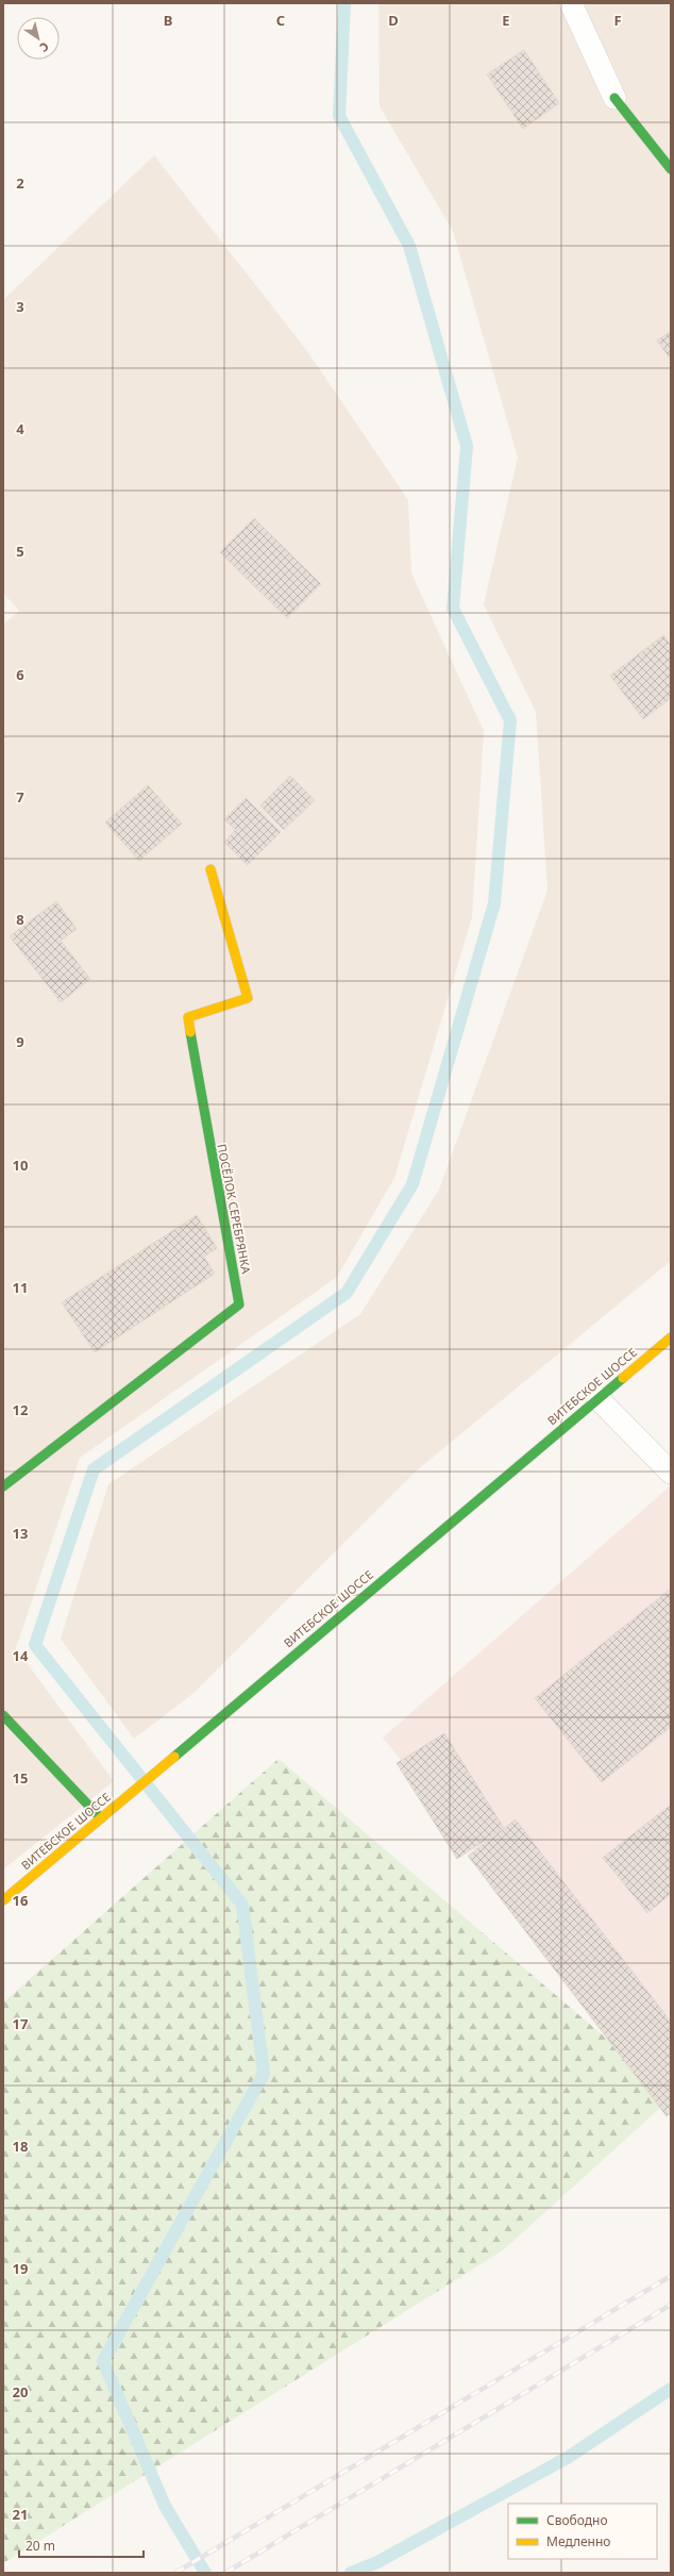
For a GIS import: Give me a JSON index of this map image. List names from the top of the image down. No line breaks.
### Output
{"streets":{"street":["ПОСЁЛОК СЕРЕБРЯНКА","ВИТЕБСКОЕ ШОССЕ"]},"legend":["Свободно","Медленно"],"scale_bar":"20 m","north":"bottom right","grid":{"columns":["B","C","D","E","F"],"rows":["2","3","4","5","6","7","8","9","10","11","12","13","14","15","16","17","18","19","20","21"]}}
